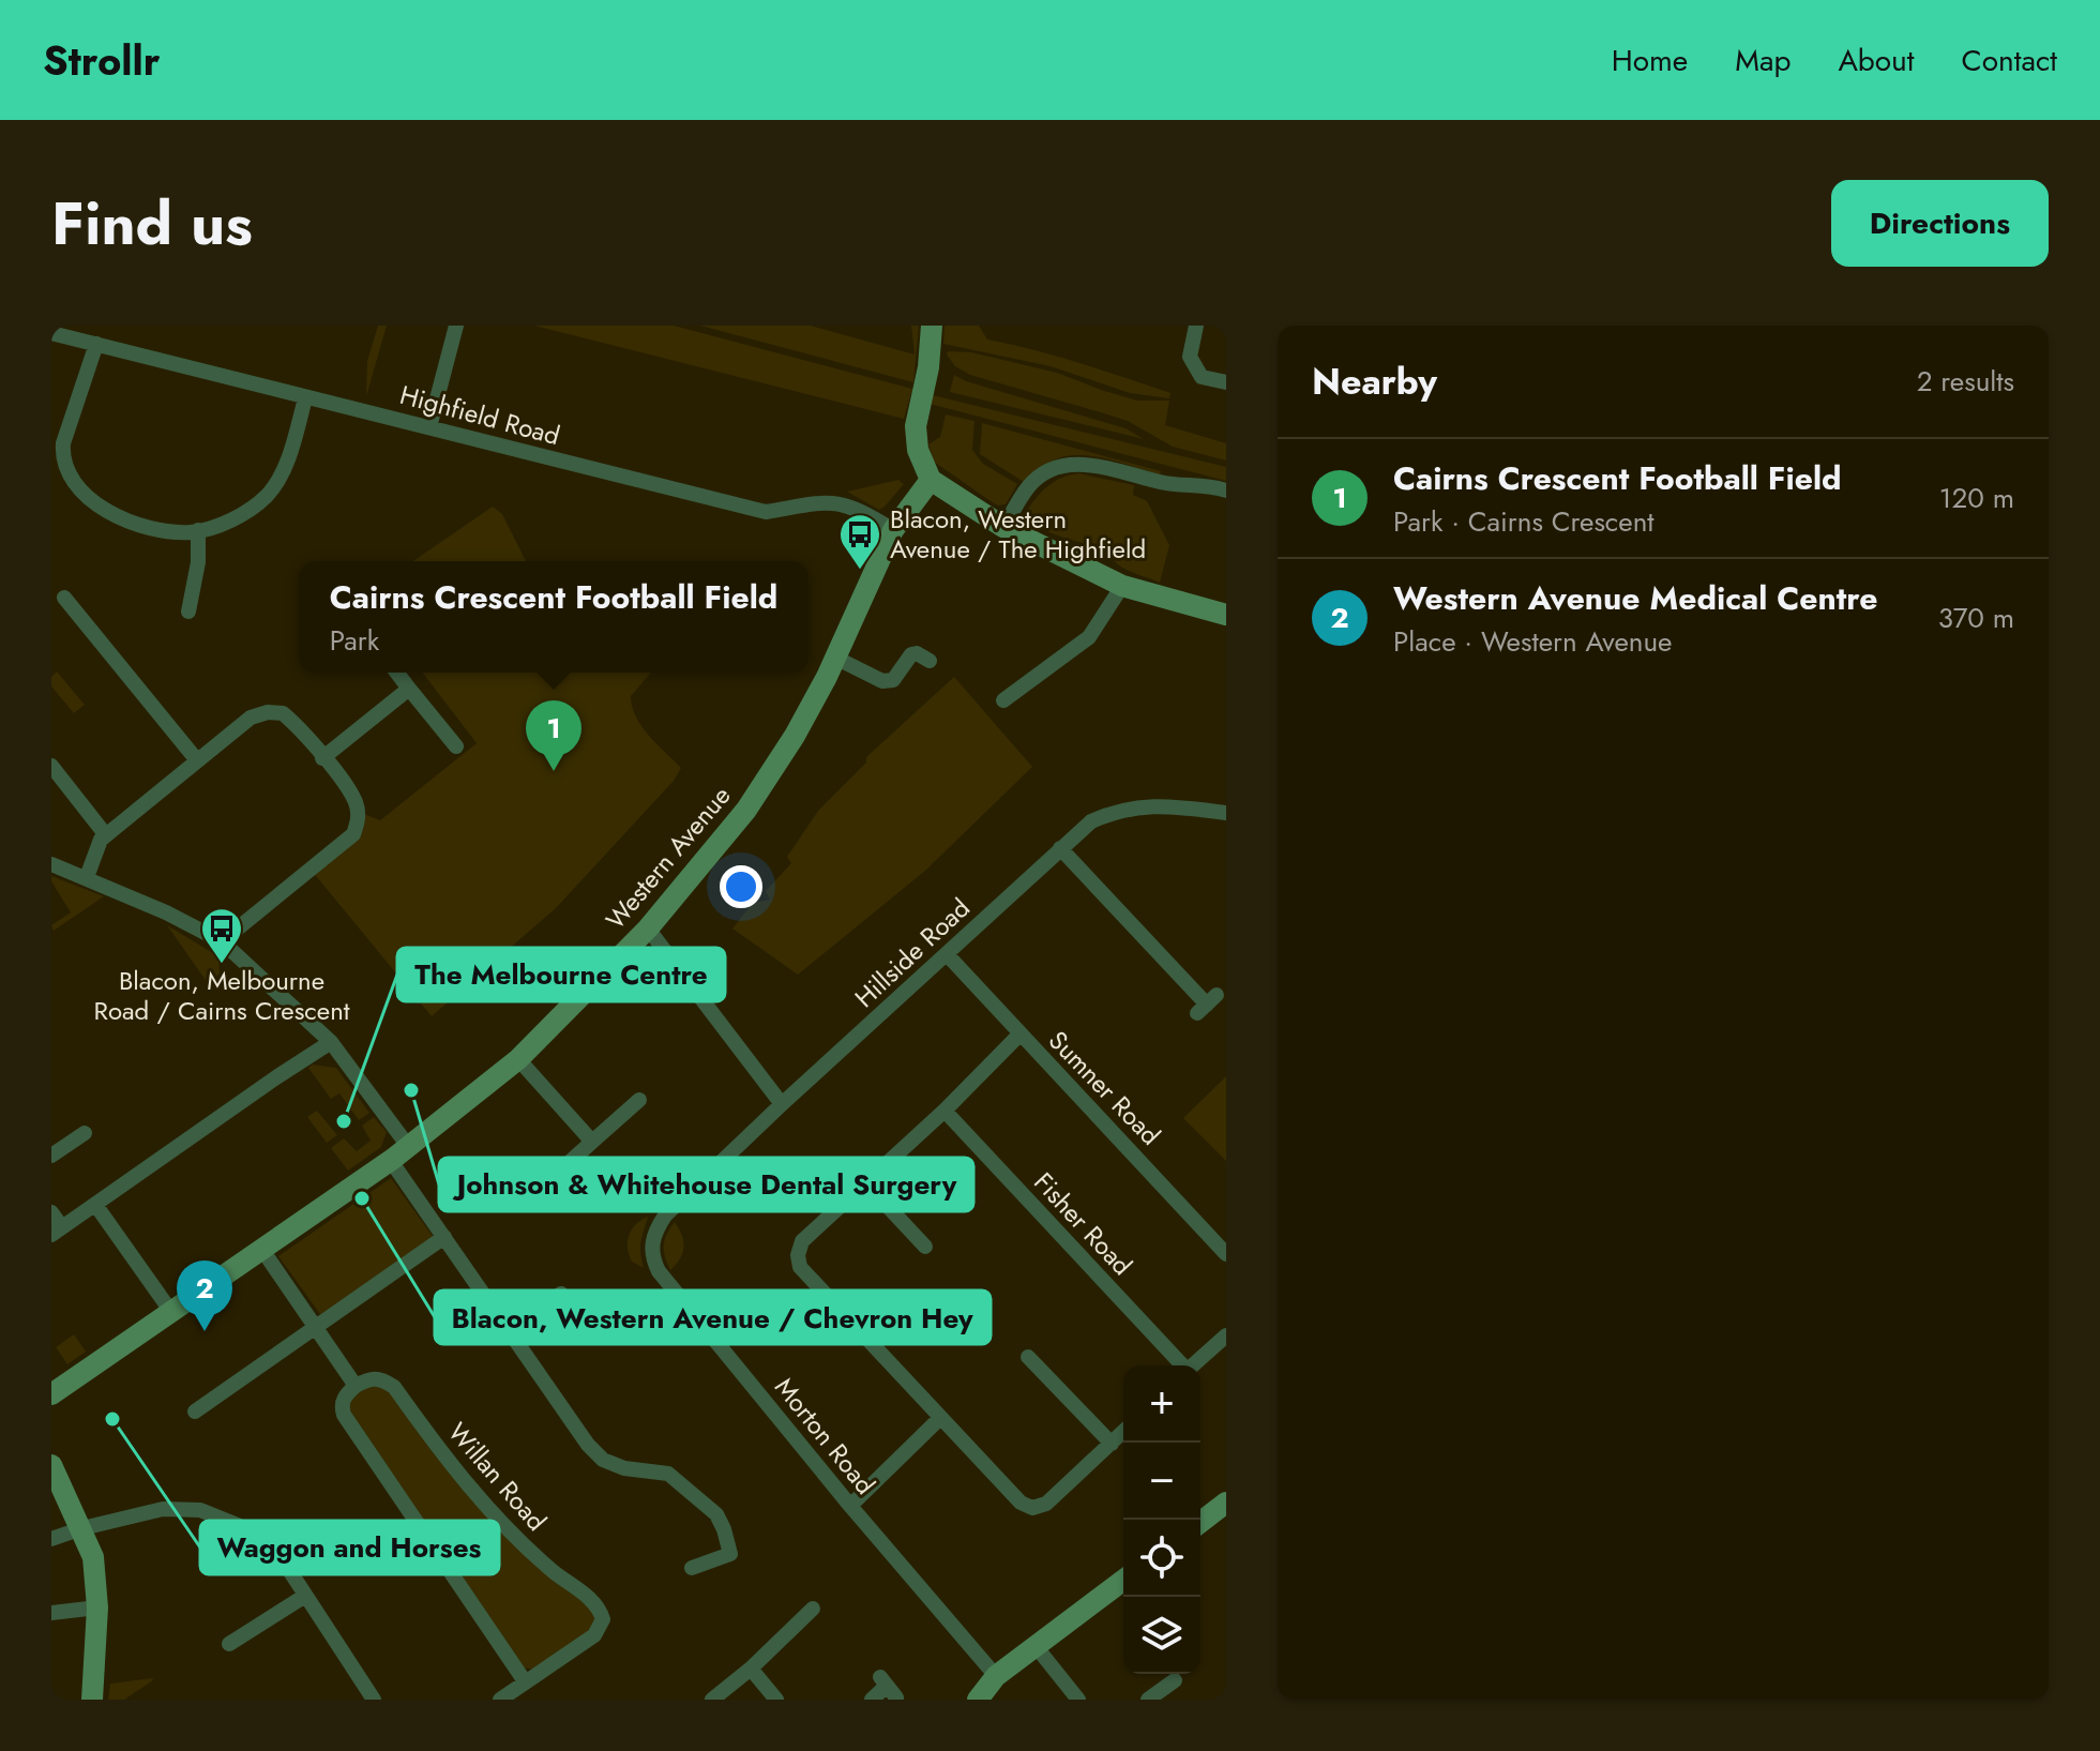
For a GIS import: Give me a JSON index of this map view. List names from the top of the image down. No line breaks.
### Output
{"streets":{"street":["Highfield Road","Western Avenue","Hillside Road","Sumner Road","Fisher Road","Morton Road","Willan Road"]},"crossings":[["Highfield Road","Western Avenue"],["Hillside Road","Sumner Road"],["Hillside Road","Morton Road"]],"places":{"bus stop":["Blacon, Western Avenue / The Highfield","Blacon, Melbourne Road / Cairns Crescent"],"other":["Johnson & Whitehouse Dental Surgery","The Melbourne Centre","Blacon, Western Avenue / Chevron Hey","Waggon and Horses"]},"page":{"header":"Strollr","nav":["Home","Map","About","Contact"],"title":"Find us","buttons":"Directions","heading":["Nearby","2 results"],"list":[{"mark":"1","name":"Cairns Crescent Football Field","note":"Park · Cairns Crescent","value":"120 m"},{"mark":"2","name":"Western Avenue Medical Centre","note":"Place · Western Avenue","value":"370 m"}],"popup":["Cairns Crescent Football Field","Park"],"pins":["1","2"],"map_buttons":["+","−"]}}
